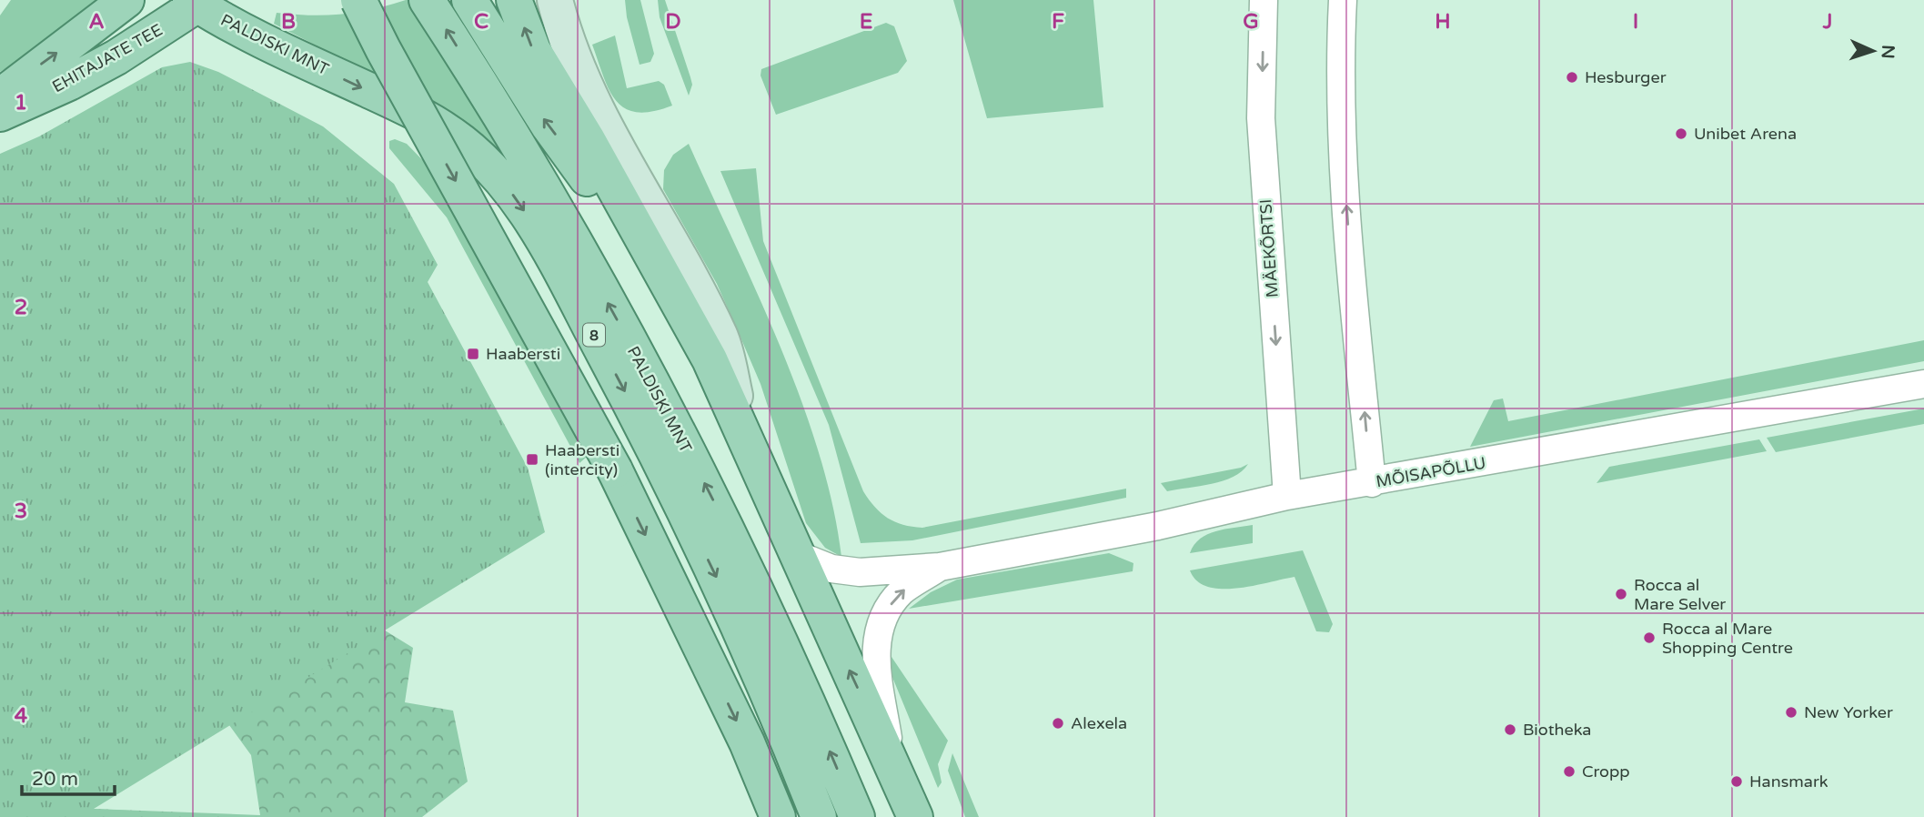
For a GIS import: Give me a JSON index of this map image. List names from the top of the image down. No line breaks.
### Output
{"streets":{"main road":["PALDISKI MNT","EHITAJATE TEE","8"],"street":["MÄEKÕRTSI","MÕISAPÕLLU"]},"crossings":[["PALDISKI MNT","EHITAJATE TEE"],["MÄEKÕRTSI","MÕISAPÕLLU"]],"places":{"other":["Hesburger","Unibet Arena","Rocca al Mare Selver","Rocca al Mare Shopping Centre","New Yorker","Alexela","Biotheka","Cropp","Hansmark"],"transit":["Haabersti","Haabersti (intercity)"]},"scale_bar":"20 m","north":"right","grid":{"columns":["A","B","C","D","E","F","G","H","I","J"],"rows":["1","2","3","4"]}}
